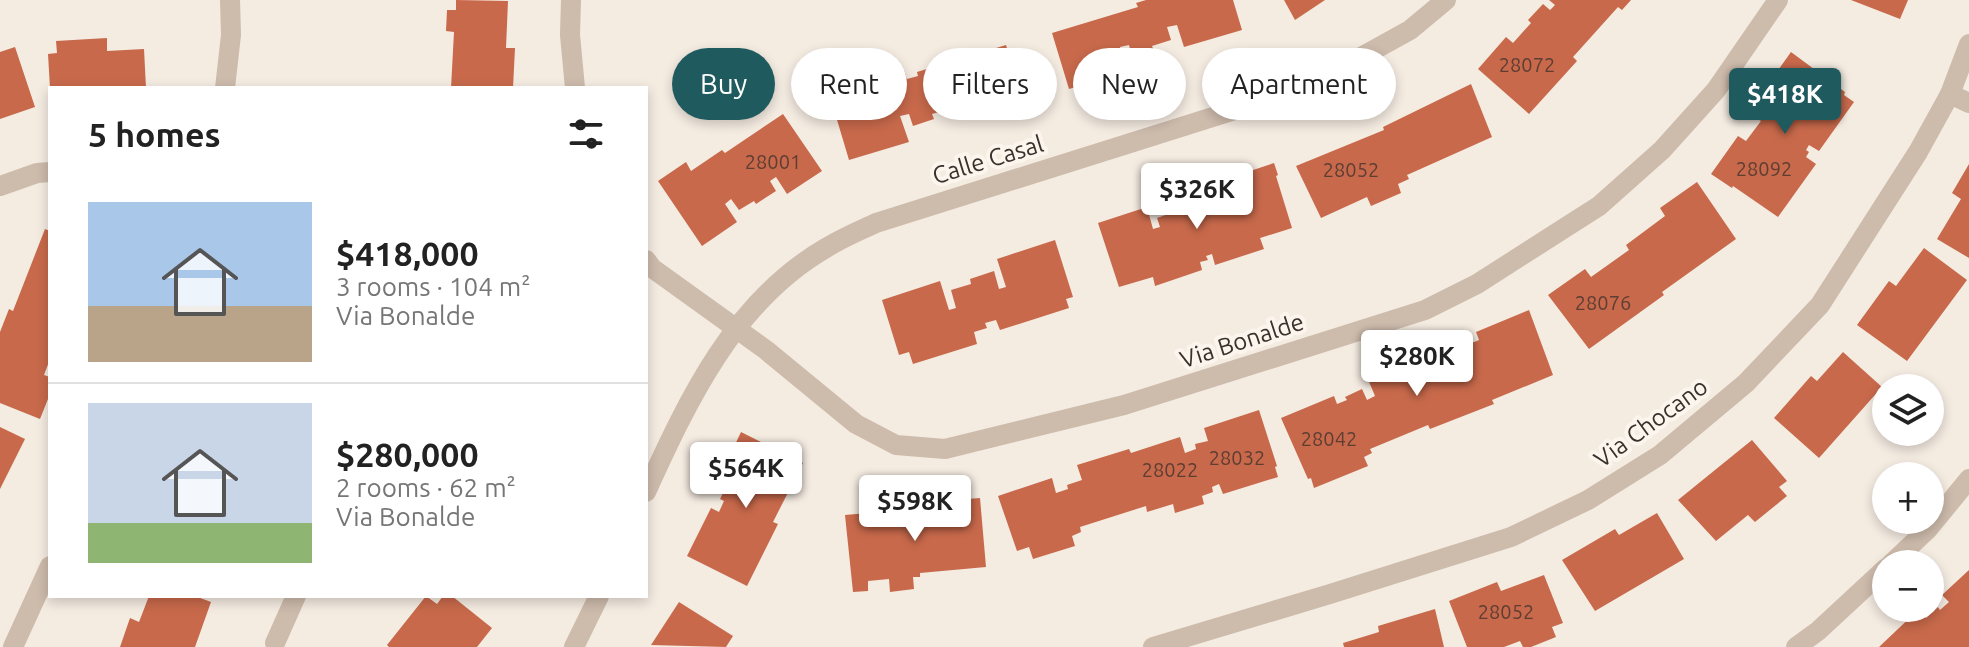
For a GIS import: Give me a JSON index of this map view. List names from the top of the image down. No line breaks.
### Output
{"streets":{"street":["Calle Casal","Via Bonalde","Via Chocano"]},"crossings":[["Calle Casal","Via Bonalde"]],"house_numbers":["28072","28001","28092","28052","28076","28042","28032","28022","28052"],"page":{"chip":["Buy","Rent","Filters","New","Apartment"],"price":["$418K","$326K","$280K","$564K","$598K"],"heading":"5 homes","list":[{"name":"$418,000","note":"3 rooms · 104 m² · Via Bonalde"},{"name":"$280,000","note":"2 rooms · 62 m² · Via Bonalde"}],"map_buttons":["+","−"]}}
